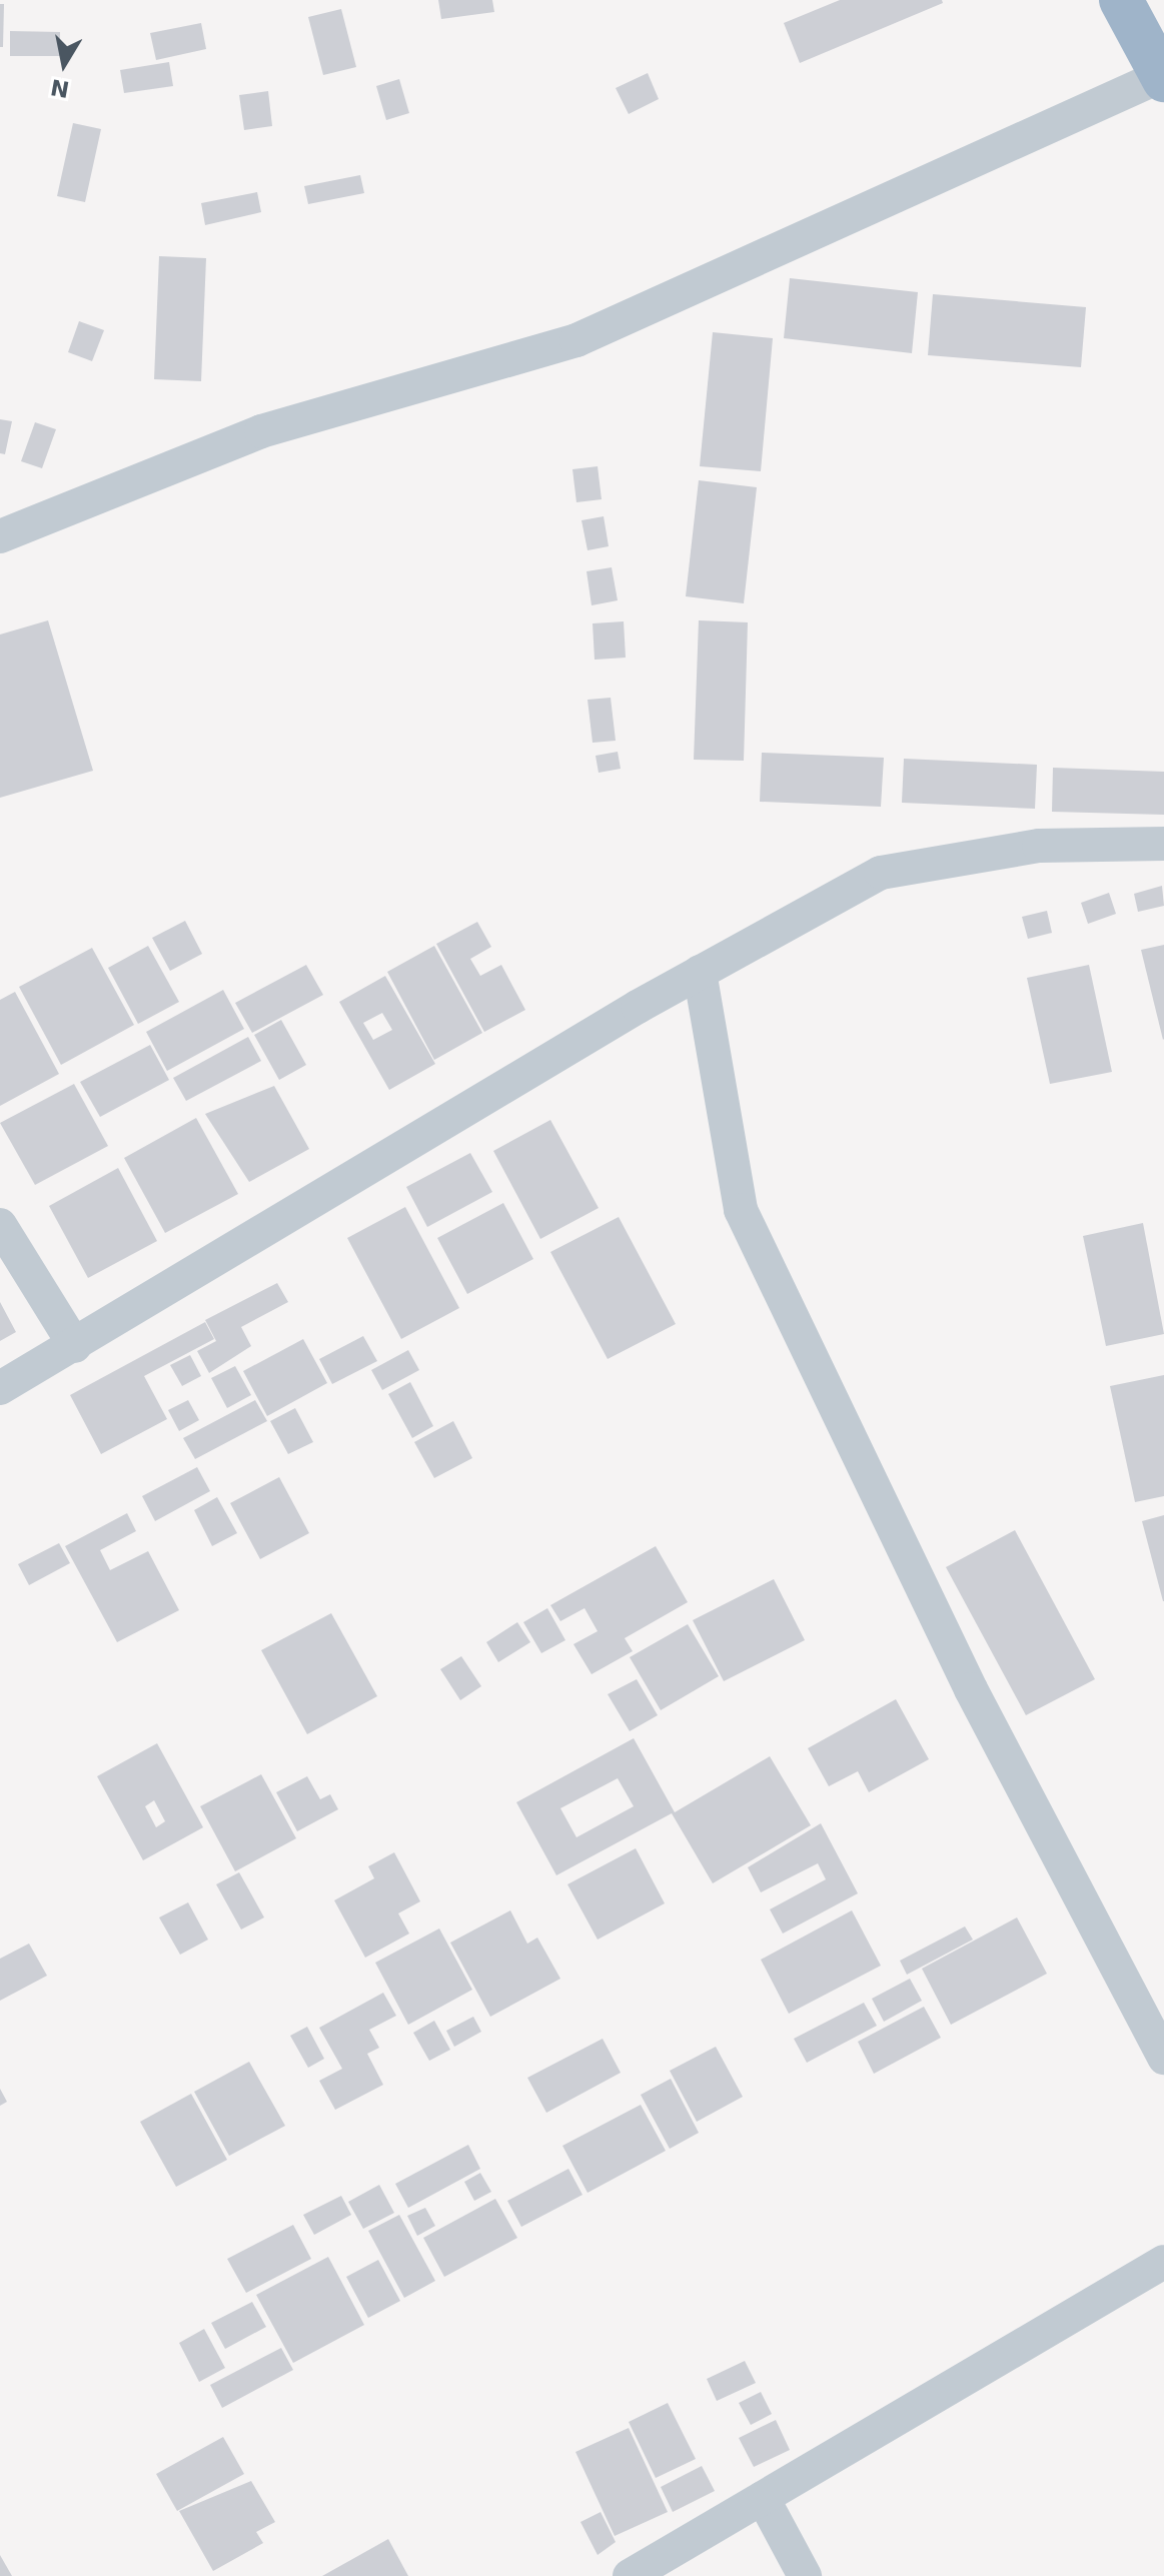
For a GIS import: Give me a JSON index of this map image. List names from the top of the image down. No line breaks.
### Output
{"north":"bottom"}
